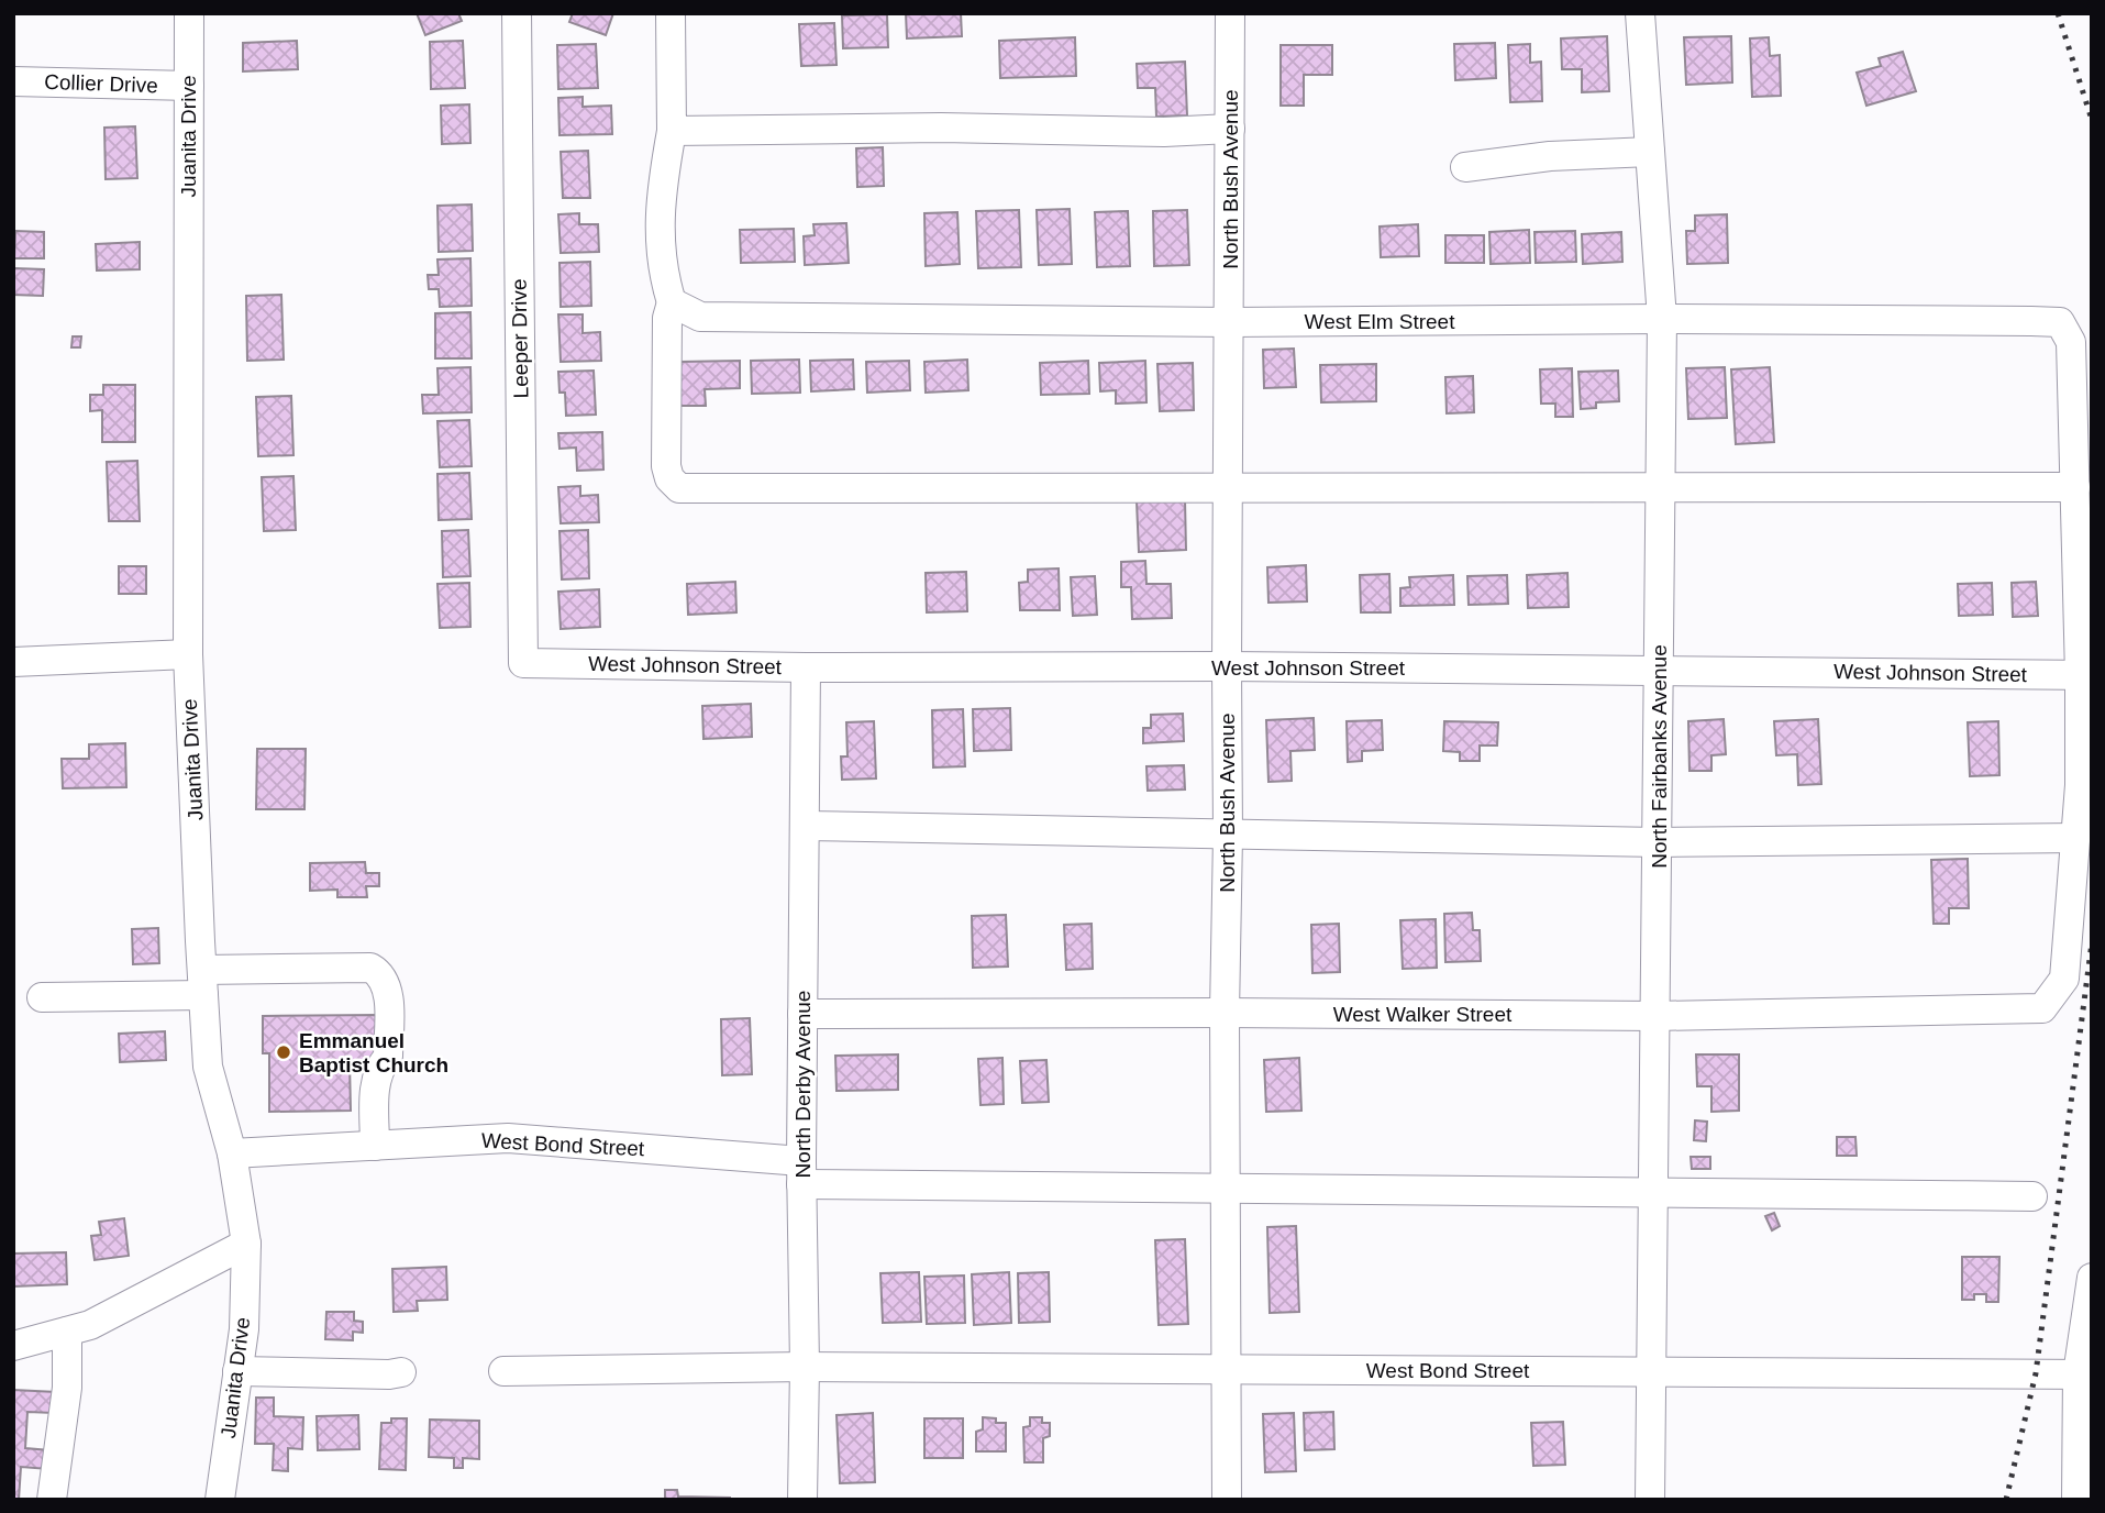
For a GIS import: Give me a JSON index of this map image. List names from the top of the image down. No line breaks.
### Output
{"streets":{"street":["Collier Drive","Juanita Drive","North Bush Avenue","West Elm Street","Leeper Drive","West Johnson Street","North Fairbanks Avenue","West Walker Street","North Derby Avenue","West Bond Street"]},"crossings":[["Collier Drive","Juanita Drive"],["Juanita Drive","West Bond Street"],["North Bush Avenue","West Elm Street"],["North Bush Avenue","West Johnson Street"],["North Bush Avenue","West Walker Street"],["North Bush Avenue","West Bond Street"],["West Elm Street","North Fairbanks Avenue"],["Leeper Drive","West Johnson Street"],["West Johnson Street","North Fairbanks Avenue"],["West Johnson Street","North Derby Avenue"],["North Fairbanks Avenue","West Walker Street"],["North Fairbanks Avenue","West Bond Street"],["West Walker Street","North Derby Avenue"],["North Derby Avenue","West Bond Street"]],"places":["Emmanuel Baptist Church"]}
